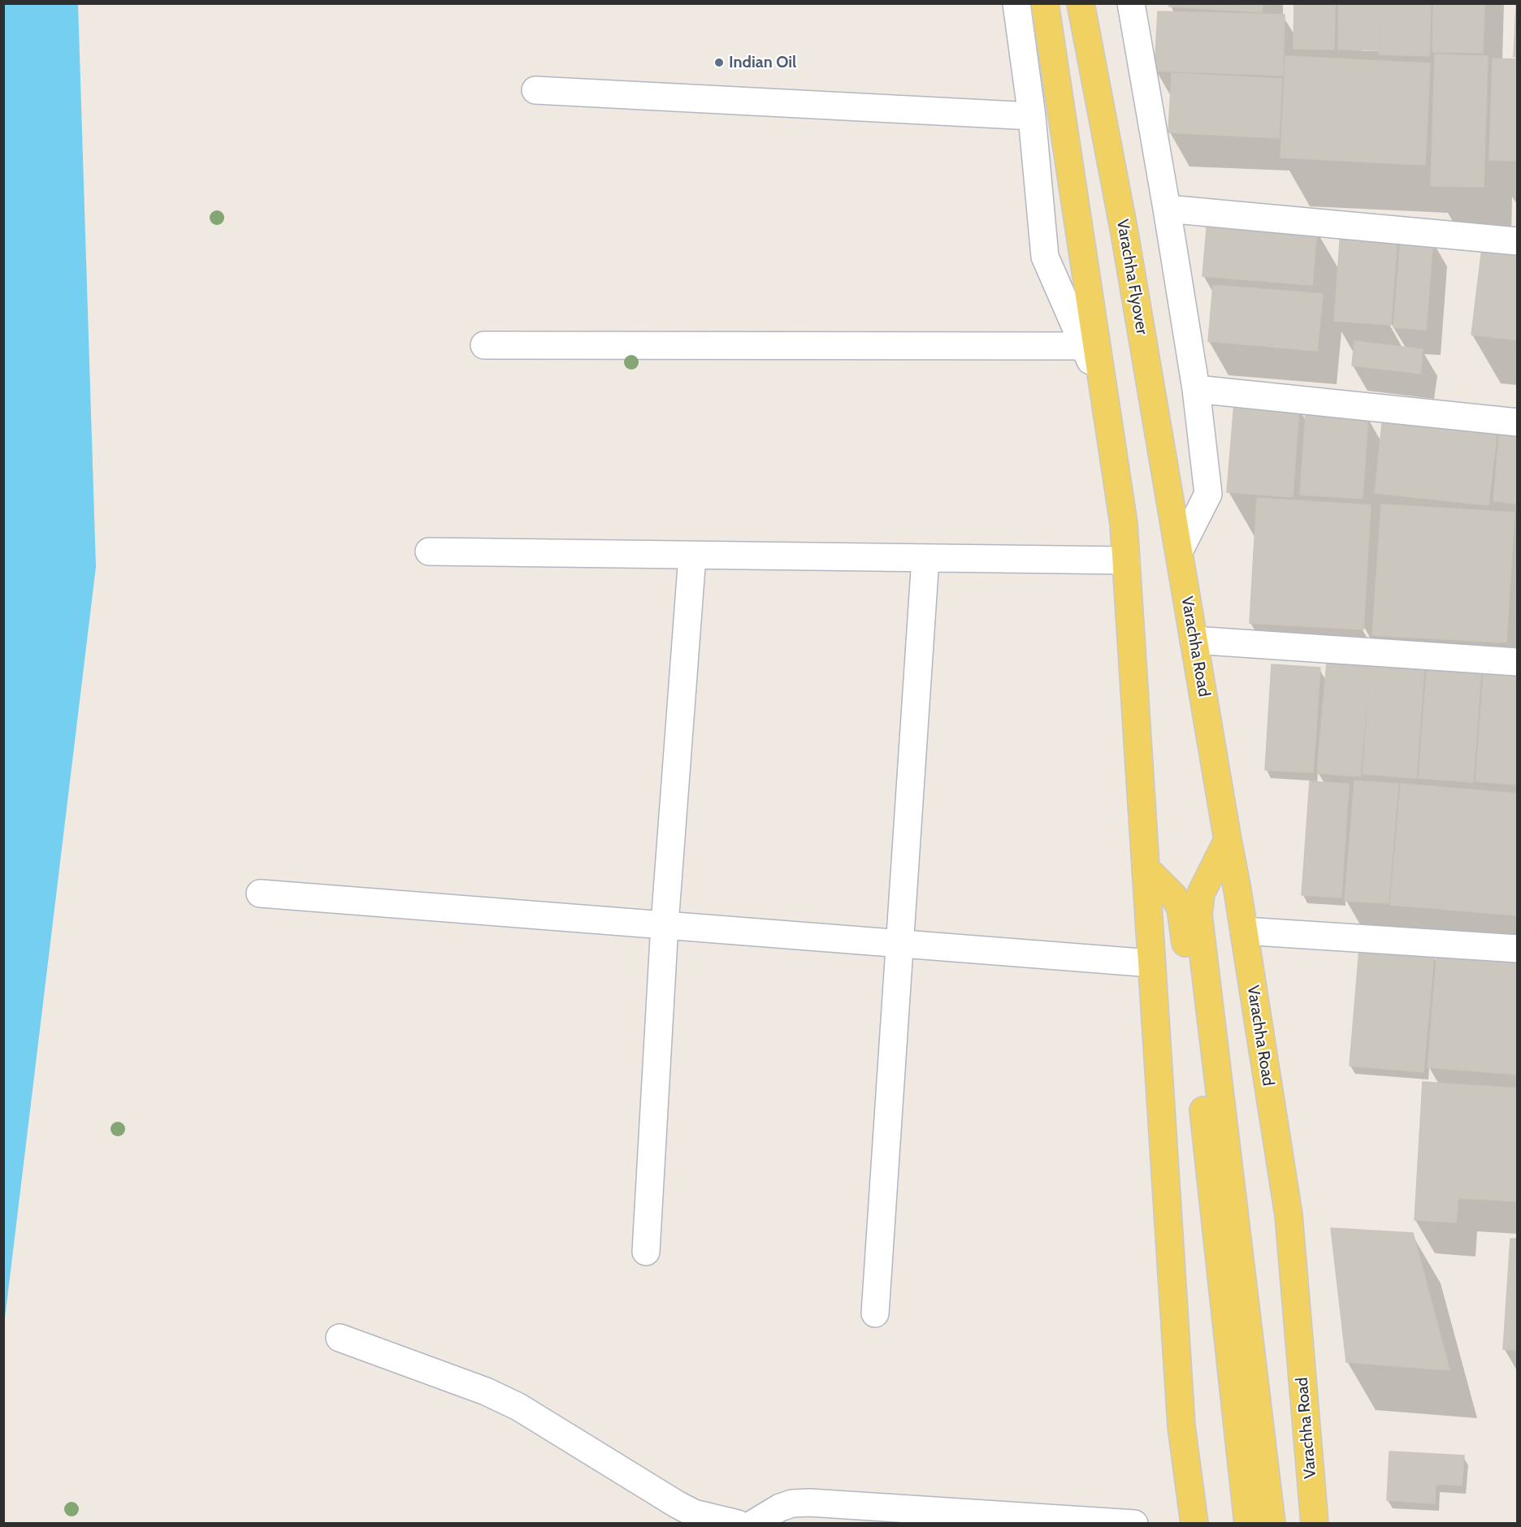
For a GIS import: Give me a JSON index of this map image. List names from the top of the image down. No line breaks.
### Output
{"streets":{"main road":["Varachha Flyover","Varachha Road"]},"crossings":[["Varachha Flyover","Varachha Road"]],"places":["Indian Oil"]}
